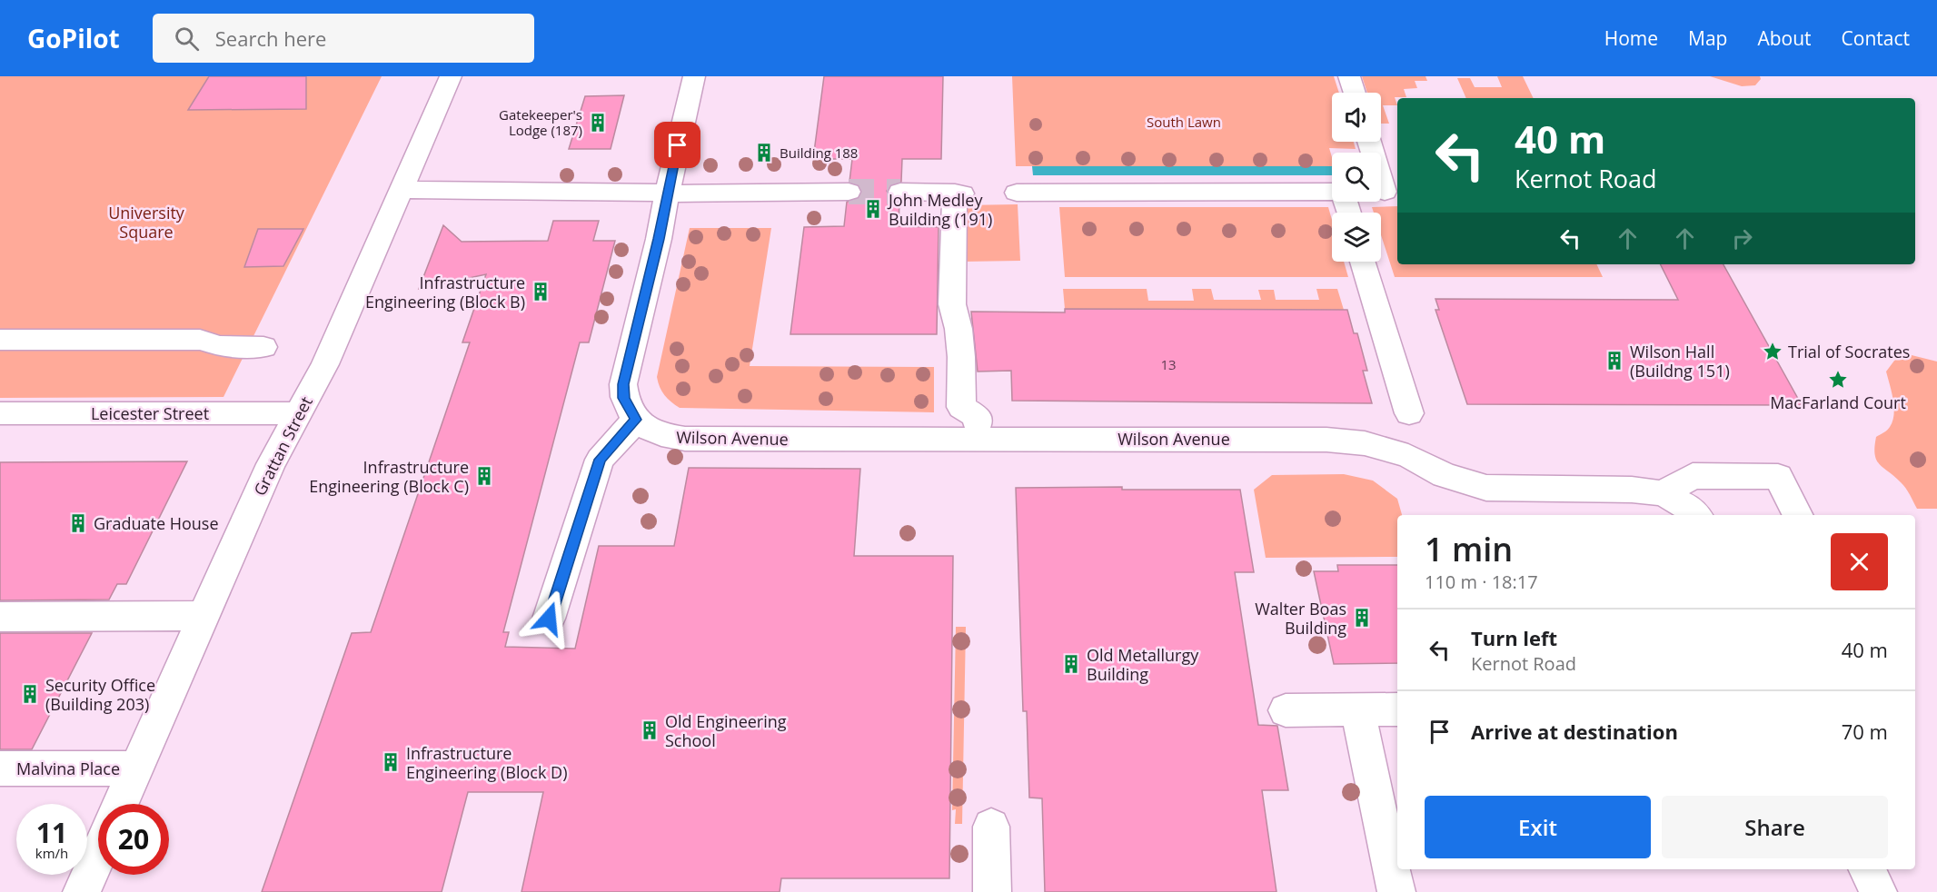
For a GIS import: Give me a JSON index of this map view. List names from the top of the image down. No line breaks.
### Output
{"streets":{"street":["Leicester Street","Wilson Avenue","Grattan Street","Malvina Place"]},"crossings":[["Leicester Street","Grattan Street"],["Grattan Street","Malvina Place"]],"parks":["South Lawn","University Square"],"places":{"building":["Gatekeeper's Lodge (187)","Building 188","John Medley Building (191)","Infrastructure Engineering (Block B)","Wilson Hall (Buildng 151)","Infrastructure Engineering (Block C)","Graduate House","Walter Boas Building","Old Metallurgy Building","Security Office (Building 203)","Old Engineering School","Infrastructure Engineering (Block D)"],"place":["Trial of Socrates","MacFarland Court"]},"house_numbers":["13"],"page":{"header":"GoPilot","search":"Search here","nav":["Home","Map","About","Contact"],"turn":["40 m","Kernot Road"],"heading":["1 min","110 m · 18:17"],"list":[{"name":"Turn left","note":"Kernot Road","value":"40 m"},{"name":"Arrive at destination","value":"70 m"}],"buttons":["Exit","Share"],"speed":"11 km/h","limit":"20"}}
